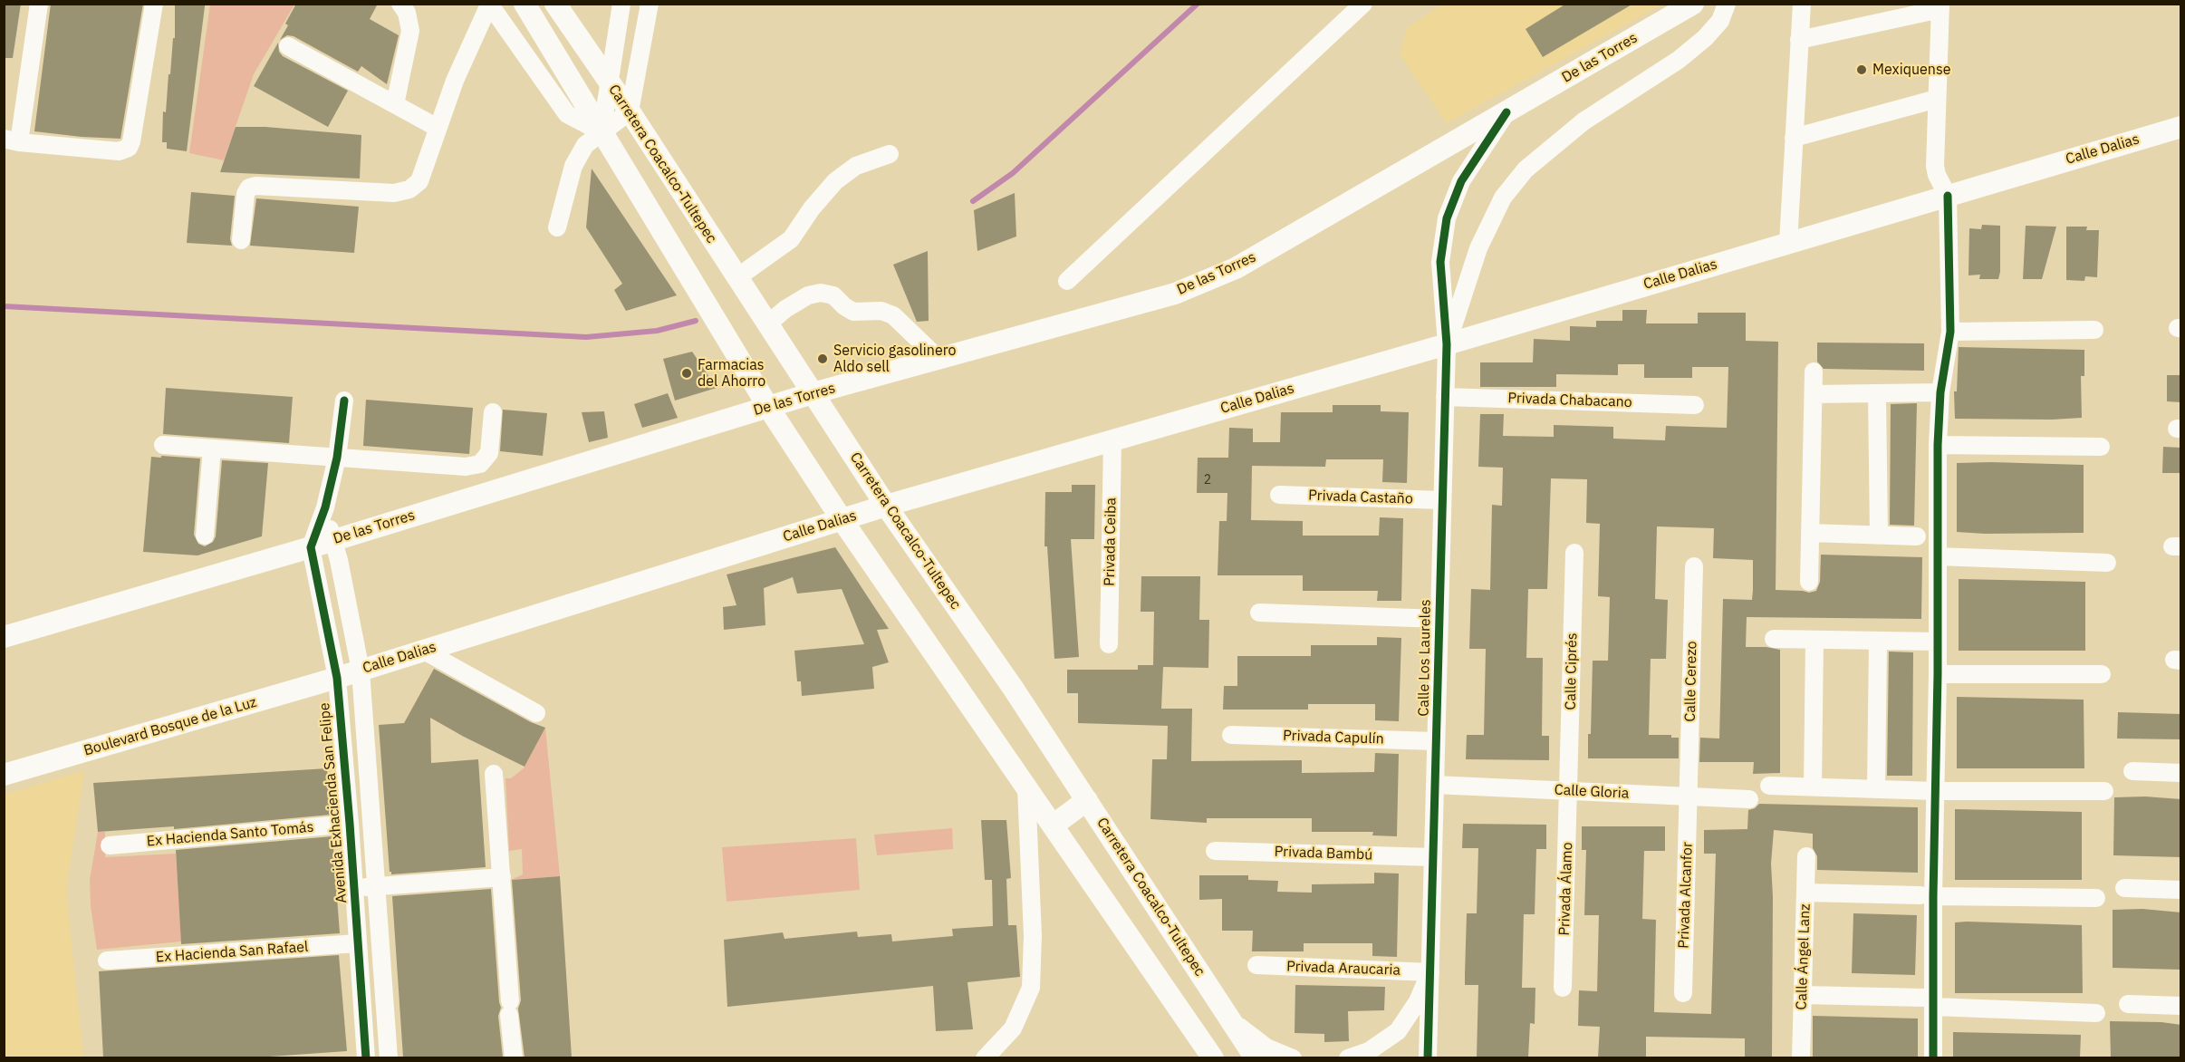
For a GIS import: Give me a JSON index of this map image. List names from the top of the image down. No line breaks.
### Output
{"streets":{"main road":["De las Torres","Calle Dalias","Carretera Coacalco-Tultepec","Boulevard Bosque de la Luz"],"street":["Privada Chabacano","Privada Castaño","Privada Ceiba","Calle Los Laureles","Calle Ciprés","Calle Cerezo","Privada Capulín","Calle Gloria","Avenida Exhacienda San Felipe","Ex Hacienda Santo Tomás","Privada Bambú","Privada Álamo","Privada Alcanfor","Ex Hacienda San Rafael","Calle Ángel Lanz","Privada Araucaria"]},"crossings":[["De las Torres","Carretera Coacalco-Tultepec"],["De las Torres","Avenida Exhacienda San Felipe"],["Calle Dalias","Carretera Coacalco-Tultepec"],["Calle Dalias","Privada Ceiba"],["Calle Dalias","Calle Los Laureles"],["Calle Dalias","Boulevard Bosque de la Luz"],["Calle Dalias","Avenida Exhacienda San Felipe"],["Privada Chabacano","Calle Los Laureles"],["Privada Castaño","Calle Los Laureles"],["Calle Los Laureles","Privada Capulín"],["Calle Los Laureles","Calle Gloria"],["Calle Los Laureles","Privada Bambú"],["Calle Los Laureles","Privada Araucaria"],["Calle Ciprés","Calle Gloria"],["Calle Ciprés","Privada Álamo"],["Calle Cerezo","Calle Gloria"],["Calle Cerezo","Privada Alcanfor"],["Boulevard Bosque de la Luz","Avenida Exhacienda San Felipe"],["Calle Gloria","Privada Álamo"],["Calle Gloria","Privada Alcanfor"],["Avenida Exhacienda San Felipe","Ex Hacienda Santo Tomás"],["Avenida Exhacienda San Felipe","Ex Hacienda San Rafael"]],"places":["Mexiquense","Servicio gasolinero Aldo sell","Farmacias del Ahorro"],"house_numbers":["2"]}
